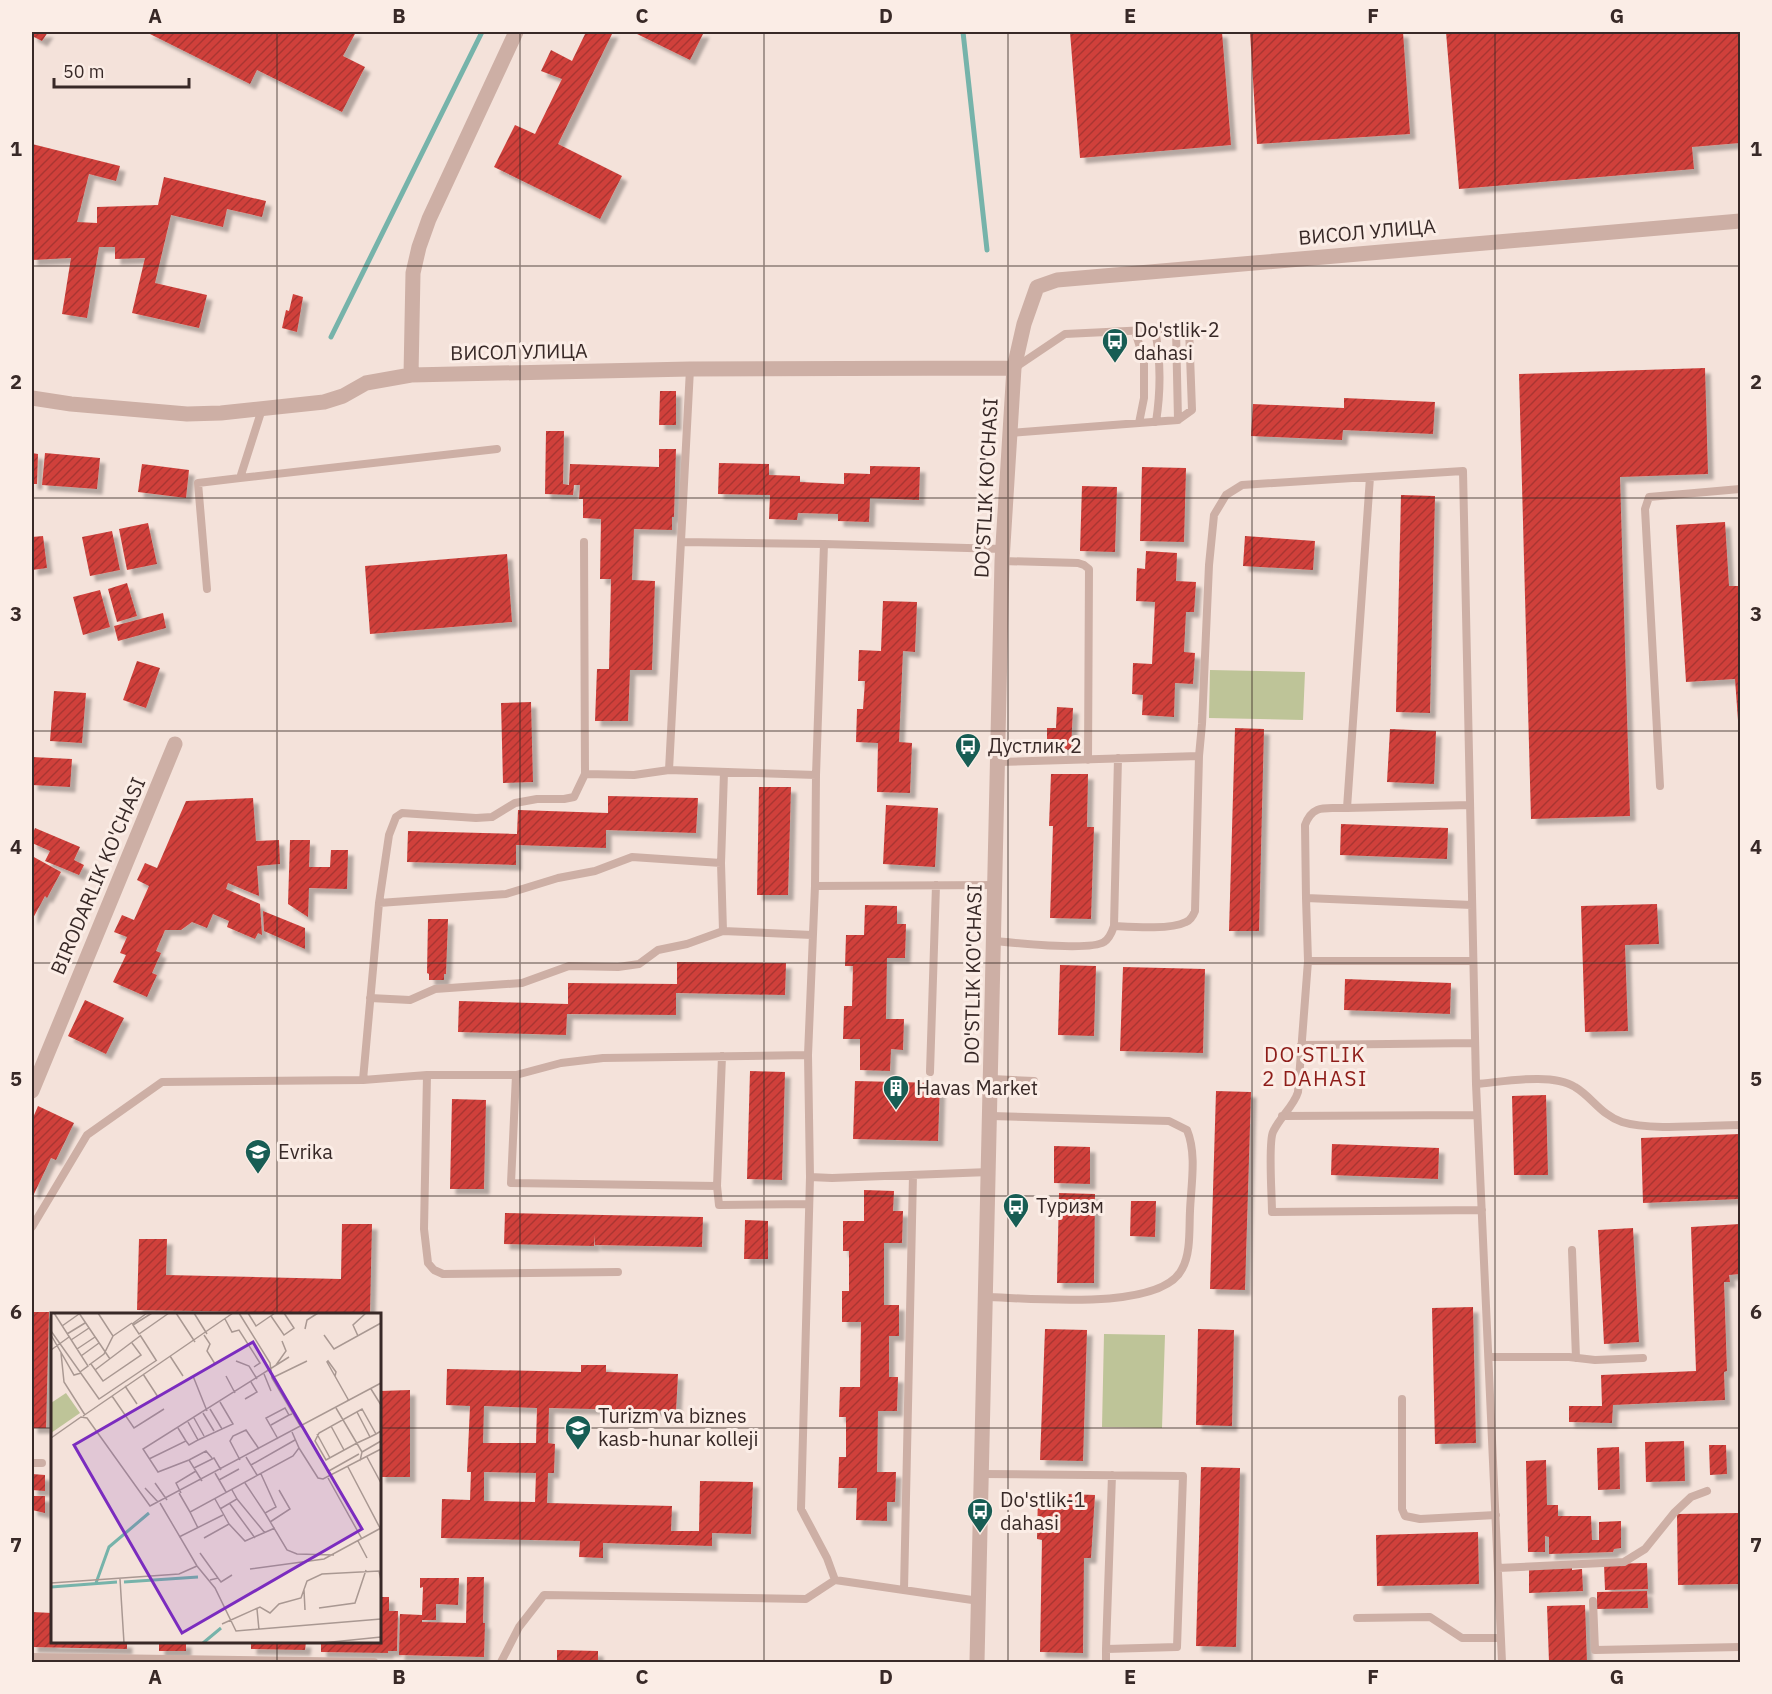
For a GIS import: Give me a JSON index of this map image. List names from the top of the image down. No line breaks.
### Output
{"streets":{"street":["ВИСОЛ УЛИЦА","DO'STLIK KO'CHASI","BIRODARLIK KO'CHASI"]},"crossings":[["ВИСОЛ УЛИЦА","DO'STLIK KO'CHASI"]],"districts":["DO'STLIK 2 DAHASI"],"places":{"bus stop":["Do'stlik-2 dahasi","Дустлик 2","Туризм","Do'stlik-1 dahasi"],"building":["Havas Market"],"school or university":["Evrika","Turizm va biznes kasb-hunar kolleji"]},"scale_bar":"50 m","grid":{"columns":["A","B","C","D","E","F","G"],"rows":["1","2","3","4","5","6","7"]}}
